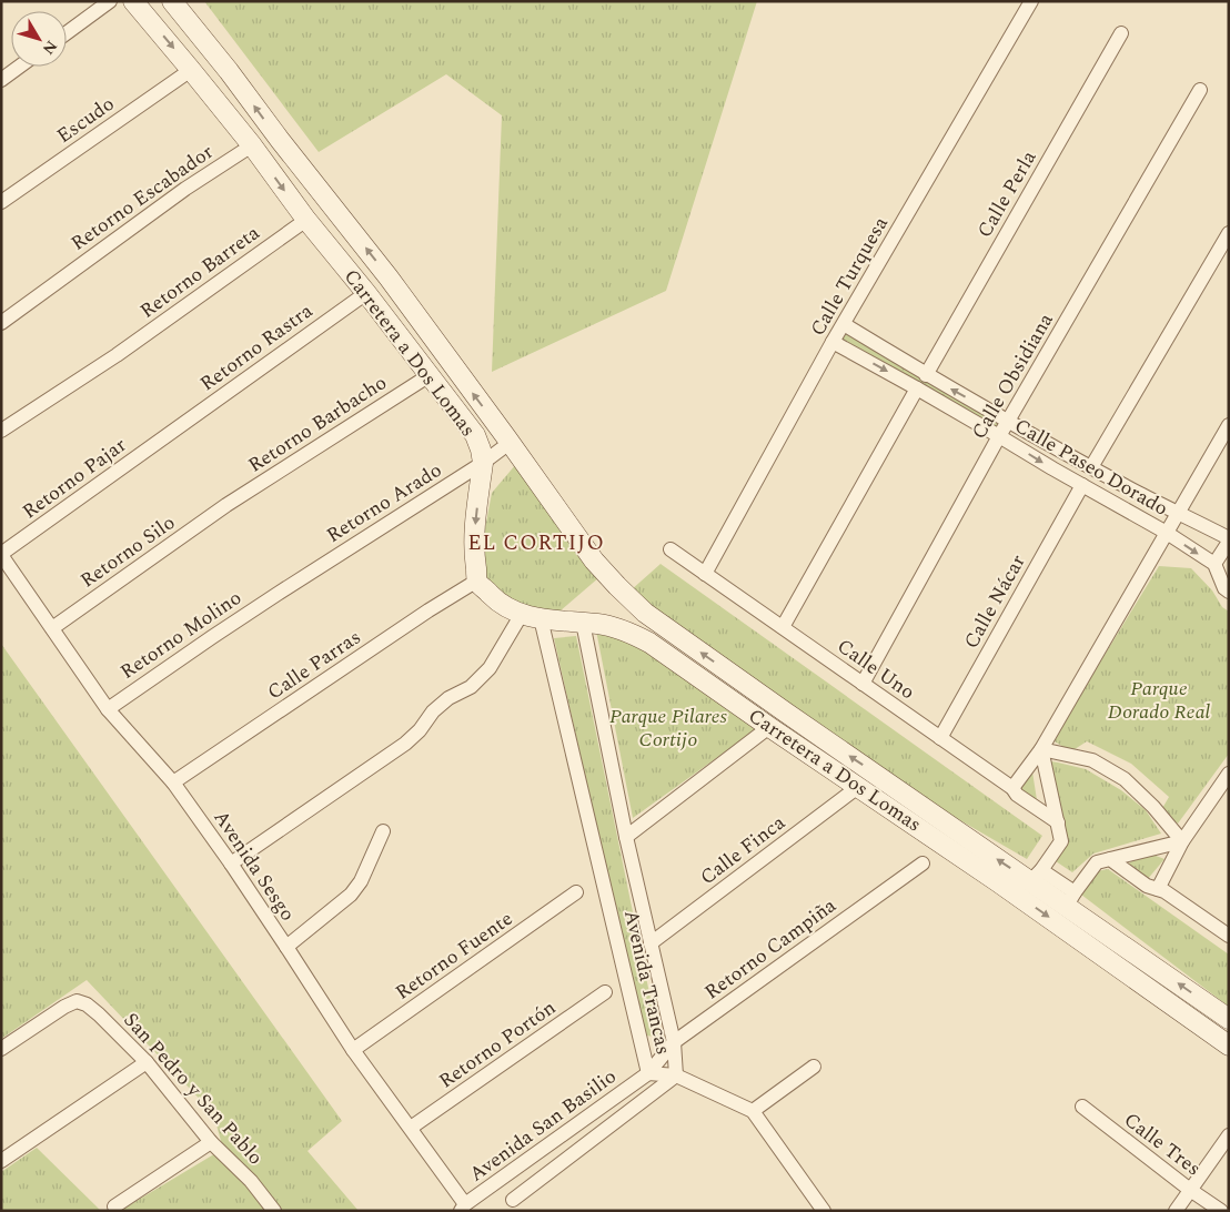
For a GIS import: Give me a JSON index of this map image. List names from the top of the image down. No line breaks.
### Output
{"streets":{"main road":["Carretera a Dos Lomas"],"street":["Escudo","Calle Perla","Retorno Escabador","Retorno Barreta","Calle Turquesa","Retorno Rastra","Calle Obsidiana","Retorno Barbacho","Calle Paseo Dorado","Retorno Pajar","Retorno Arado","Retorno Silo","Calle Nácar","Retorno Molino","Calle Parras","Calle Uno","Calle Finca","Avenida Sesgo","Retorno Campiña","Retorno Fuente","Avenida Trancas","Retorno Portón","San Pedro y San Pablo","Avenida San Basilio","Calle Tres"]},"crossings":[["Escudo","Carretera a Dos Lomas"],["Calle Perla","Calle Paseo Dorado"],["Retorno Escabador","Carretera a Dos Lomas"],["Retorno Barreta","Carretera a Dos Lomas"],["Calle Turquesa","Calle Paseo Dorado"],["Calle Turquesa","Calle Uno"],["Retorno Rastra","Carretera a Dos Lomas"],["Retorno Rastra","Retorno Pajar"],["Carretera a Dos Lomas","Retorno Barbacho"],["Carretera a Dos Lomas","Retorno Arado"],["Carretera a Dos Lomas","Calle Parras"],["Carretera a Dos Lomas","Calle Finca"],["Carretera a Dos Lomas","Avenida Trancas"],["Calle Obsidiana","Calle Paseo Dorado"],["Calle Obsidiana","Calle Uno"],["Retorno Barbacho","Retorno Silo"],["Calle Paseo Dorado","Calle Nácar"],["Retorno Pajar","Avenida Sesgo"],["Retorno Arado","Retorno Molino"],["Retorno Silo","Avenida Sesgo"],["Calle Nácar","Calle Uno"],["Retorno Molino","Avenida Sesgo"],["Calle Parras","Avenida Sesgo"],["Calle Finca","Avenida Trancas"],["Avenida Sesgo","Retorno Fuente"],["Avenida Sesgo","Retorno Portón"],["Avenida Sesgo","Avenida San Basilio"],["Retorno Campiña","Avenida Trancas"],["Retorno Campiña","Avenida San Basilio"],["Avenida Trancas","Avenida San Basilio"]],"districts":["EL CORTIJO"],"parks":["Parque Dorado Real","Parque Pilares Cortijo"],"north":"bottom right"}
